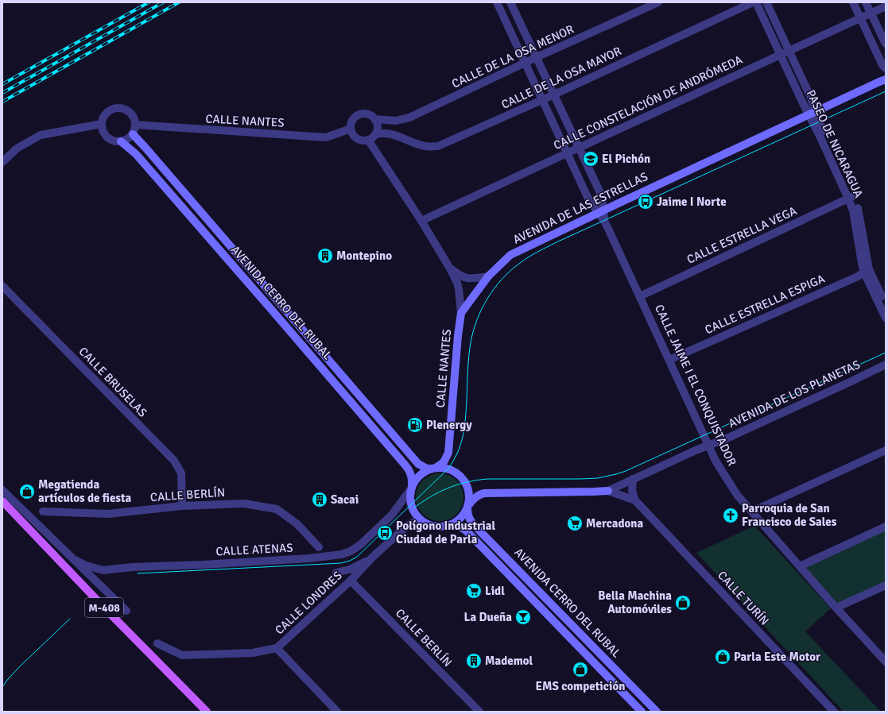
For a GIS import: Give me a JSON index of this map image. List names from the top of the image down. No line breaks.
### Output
{"streets":{"main road":["M-408"],"street":["CALLE DE LA OSA MENOR","CALLE DE LA OSA MAYOR","CALLE CONSTELACIÓN DE ANDRÓMEDA","CALLE NANTES","PASEO DE NICARAGUA","AVENIDA DE LAS ESTRELLAS","CALLE ESTRELLA VEGA","AVENIDA CERRO DEL RUBAL","CALLE ESTRELLA ESPIGA","CALLE BRUSELAS","CALLE JAIME I EL CONQUISTADOR","AVENIDA DE LOS PLANETAS","CALLE BERLÍN","CALLE ATENAS","CALLE TURÍN","CALLE LONDRES"]},"crossings":[["CALLE DE LA OSA MENOR","CALLE DE LA OSA MAYOR"],["CALLE DE LA OSA MENOR","CALLE NANTES"],["CALLE DE LA OSA MENOR","CALLE JAIME I EL CONQUISTADOR"],["CALLE DE LA OSA MAYOR","CALLE NANTES"],["CALLE DE LA OSA MAYOR","CALLE JAIME I EL CONQUISTADOR"],["CALLE CONSTELACIÓN DE ANDRÓMEDA","CALLE NANTES"],["CALLE CONSTELACIÓN DE ANDRÓMEDA","PASEO DE NICARAGUA"],["CALLE CONSTELACIÓN DE ANDRÓMEDA","CALLE JAIME I EL CONQUISTADOR"],["CALLE NANTES","AVENIDA DE LAS ESTRELLAS"],["CALLE NANTES","AVENIDA CERRO DEL RUBAL"],["CALLE NANTES","CALLE ATENAS"],["CALLE NANTES","CALLE TURÍN"],["CALLE NANTES","CALLE LONDRES"],["PASEO DE NICARAGUA","AVENIDA DE LAS ESTRELLAS"],["PASEO DE NICARAGUA","CALLE ESTRELLA VEGA"],["PASEO DE NICARAGUA","CALLE ESTRELLA ESPIGA"],["AVENIDA DE LAS ESTRELLAS","CALLE JAIME I EL CONQUISTADOR"],["CALLE ESTRELLA VEGA","CALLE JAIME I EL CONQUISTADOR"],["AVENIDA CERRO DEL RUBAL","CALLE ATENAS"],["AVENIDA CERRO DEL RUBAL","CALLE TURÍN"],["AVENIDA CERRO DEL RUBAL","CALLE LONDRES"],["CALLE ESTRELLA ESPIGA","CALLE JAIME I EL CONQUISTADOR"],["CALLE BRUSELAS","CALLE BERLÍN"],["CALLE JAIME I EL CONQUISTADOR","AVENIDA DE LOS PLANETAS"],["AVENIDA DE LOS PLANETAS","CALLE TURÍN"],["CALLE BERLÍN","CALLE ATENAS"],["CALLE BERLÍN","CALLE LONDRES"],["CALLE ATENAS","CALLE TURÍN"],["CALLE ATENAS","CALLE LONDRES"],["CALLE TURÍN","CALLE LONDRES"]],"places":{"school or university":["El Pichón"],"bus stop":["Jaime I Norte","Polígono Industrial Ciudad de Parla"],"building":["Montepino","Sacai","Mademol"],"fuel station":["Plenergy"],"shop":["Megatienda artículos de fiesta","Bella Machina Automóviles","Parla Este Motor","EMS competición"],"church":["Parroquia de San Francisco de Sales"],"supermarket":["Mercadona","Lidl"],"bar":["La Dueña"]}}
